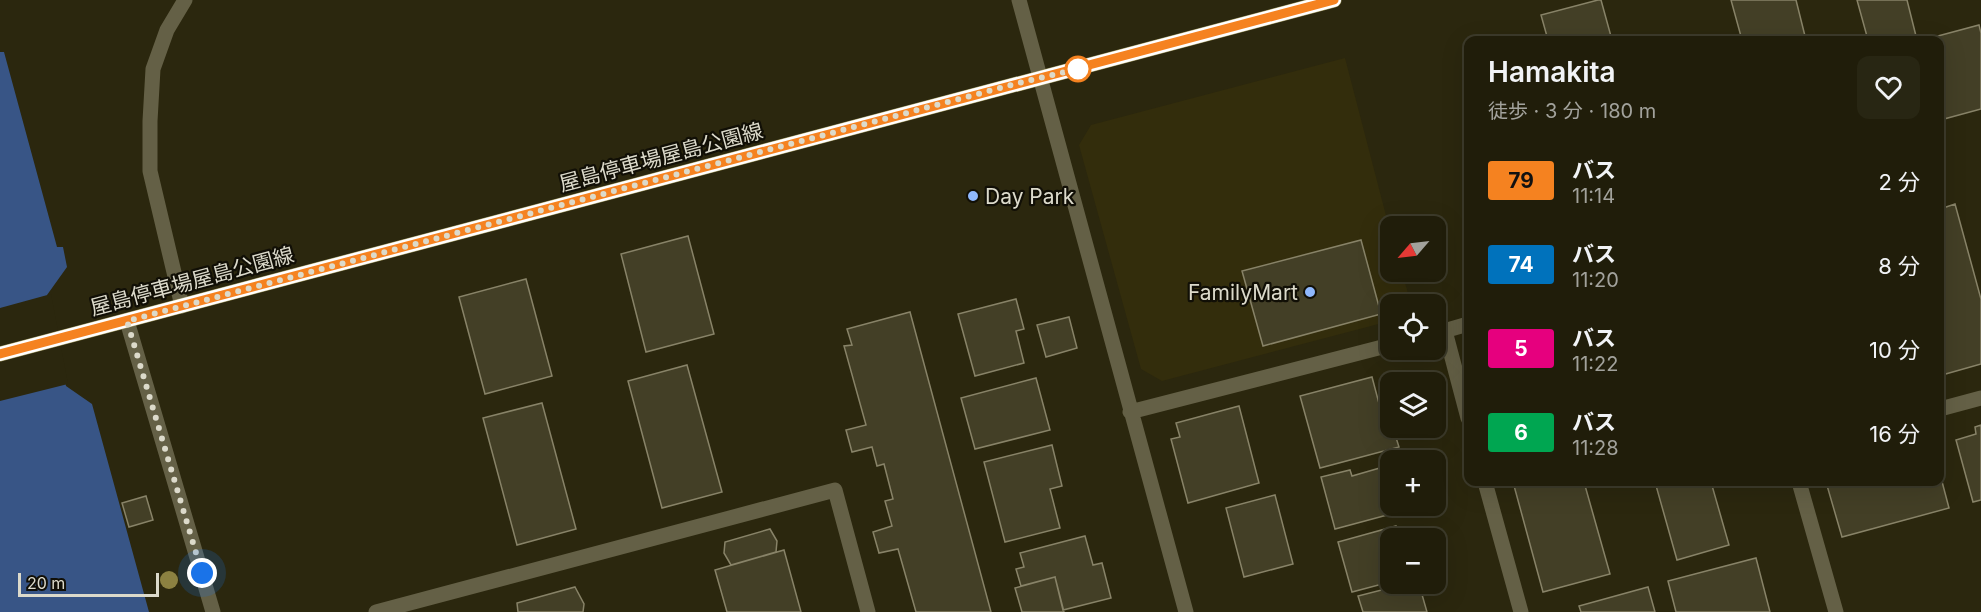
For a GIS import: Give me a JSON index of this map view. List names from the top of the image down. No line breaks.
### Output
{"streets":{"main road":["屋島停車場屋島公園線"]},"places":["Day Park","FamilyMart"],"lines":["bus line 79"],"scale_bar":"20 m","north":"bottom left","page":{"heading":["Hamakita","徒歩 · 3 分 · 180 m"],"list":[{"mark":"79","name":"バス","note":"11:14","value":"2 分"},{"mark":"74","name":"バス","note":"11:20","value":"8 分"},{"mark":"5","name":"バス","note":"11:22","value":"10 分"},{"mark":"6","name":"バス","note":"11:28","value":"16 分"}],"map_buttons":["+","−"],"scale":"20 m"}}
